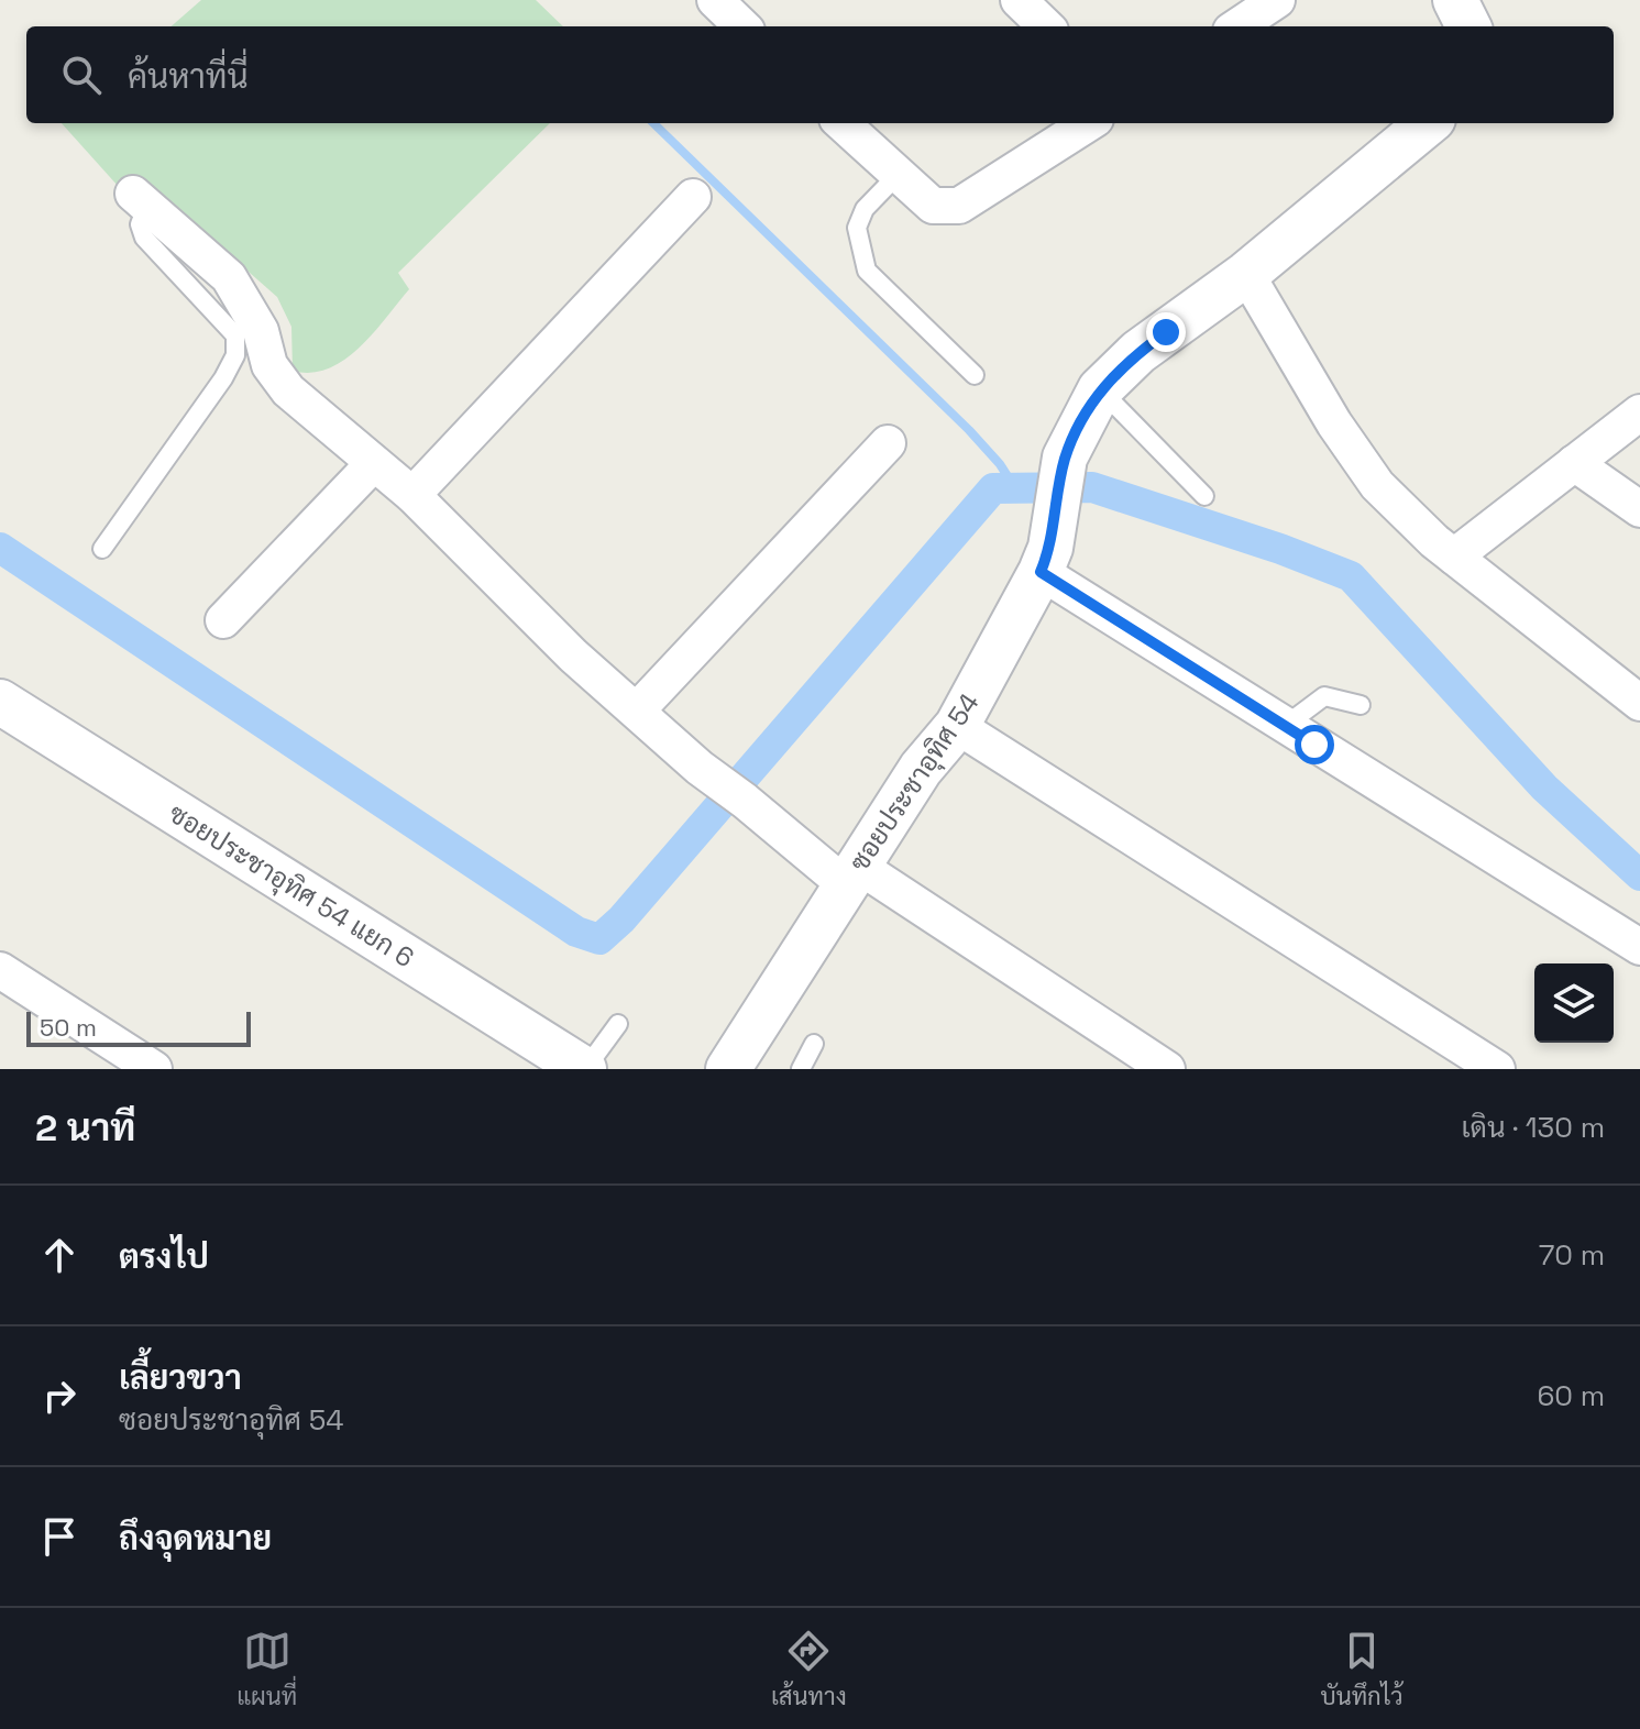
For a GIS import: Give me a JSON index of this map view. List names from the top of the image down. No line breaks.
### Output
{"streets":{"street":["ซอยประชาอุทิศ 54","ซอยประชาอุทิศ 54 แยก 6"]},"scale_bar":"50 m","page":{"search":"ค้นหาที่นี่","scale":"50 m","heading":["2 นาที","เดิน · 130 m"],"list":[["ตรงไป","70 m"],["เลี้ยวขวา","ซอยประชาอุทิศ 54","60 m"],"ถึงจุดหมาย"],"nav":["แผนที่","เส้นทาง","บันทึกไว้"]}}
